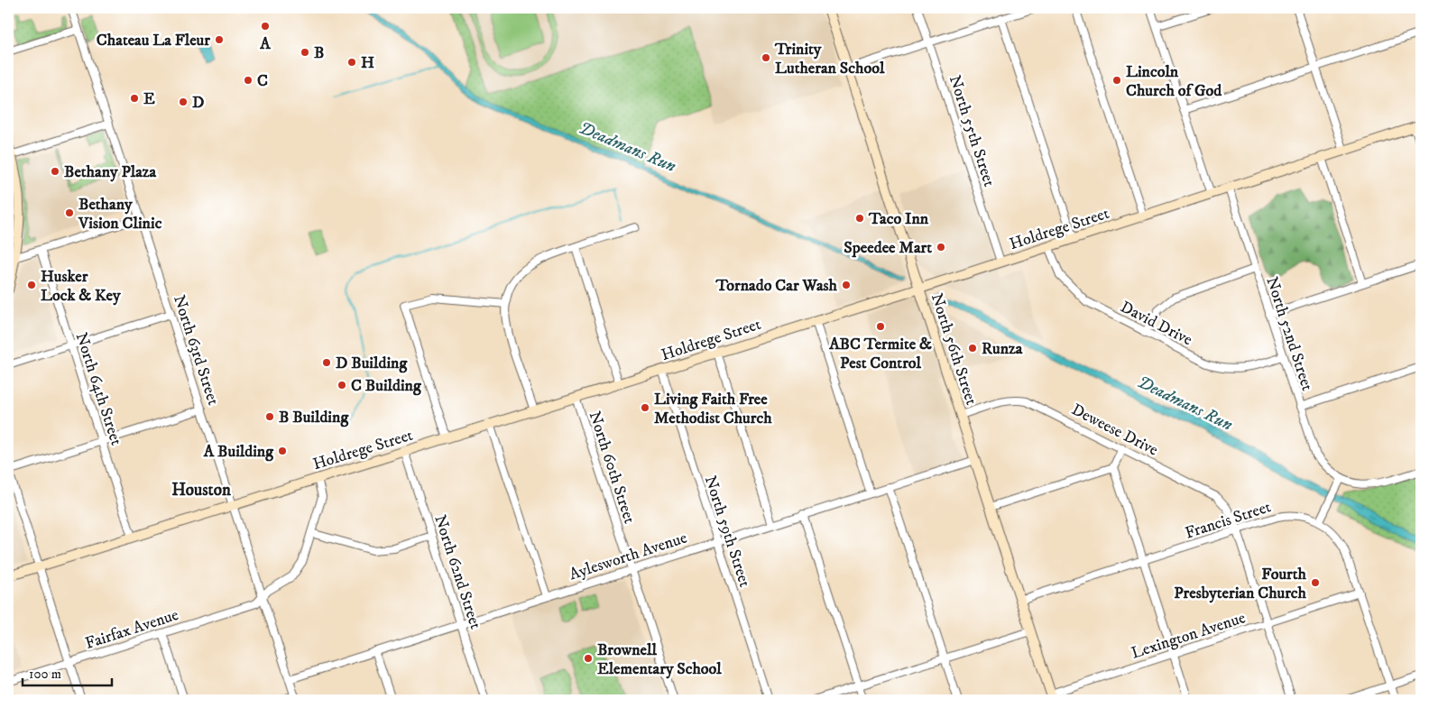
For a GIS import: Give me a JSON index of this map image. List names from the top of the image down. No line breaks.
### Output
{"streets":{"main road":["Holdrege Street","North 56th Street"],"street":["North 55th Street","David Drive","North 52nd Street","North 63rd Street","North 64th Street","Deweese Drive","North 60th Street","Francis Street","North 59th Street","Aylesworth Avenue","North 62nd Street","Fairfax Avenue","Lexington Avenue"]},"crossings":[["North 55th Street","Holdrege Street"],["Holdrege Street","David Drive"],["Holdrege Street","North 52nd Street"],["Holdrege Street","North 56th Street"],["Holdrege Street","North 63rd Street"],["Holdrege Street","North 64th Street"],["Holdrege Street","North 60th Street"],["Holdrege Street","North 59th Street"],["Holdrege Street","North 62nd Street"],["Holdrege Street","Fairfax Avenue"],["David Drive","North 52nd Street"],["North 56th Street","Deweese Drive"],["North 56th Street","Francis Street"],["North 56th Street","Aylesworth Avenue"],["North 56th Street","Lexington Avenue"],["North 63rd Street","Aylesworth Avenue"],["North 63rd Street","Fairfax Avenue"],["Deweese Drive","Francis Street"],["Deweese Drive","Lexington Avenue"],["North 60th Street","Aylesworth Avenue"],["North 59th Street","Aylesworth Avenue"],["Aylesworth Avenue","North 62nd Street"]],"districts":["Houston"],"water":["Deadmans Run"],"places":["A","Chateau La Fleur","B","Trinity Lutheran School","H","C","Lincoln Church of God","E","D","Bethany Plaza","Bethany Vision Clinic","Taco Inn","Speedee Mart","Husker Lock & Key","Tornado Car Wash","ABC Termite & Pest Control","Runza","D Building","C Building","Living Faith Free Methodist Church","B Building","A Building","Fourth Presbyterian Church","Brownell Elementary School"],"scale_bar":"100 m"}
